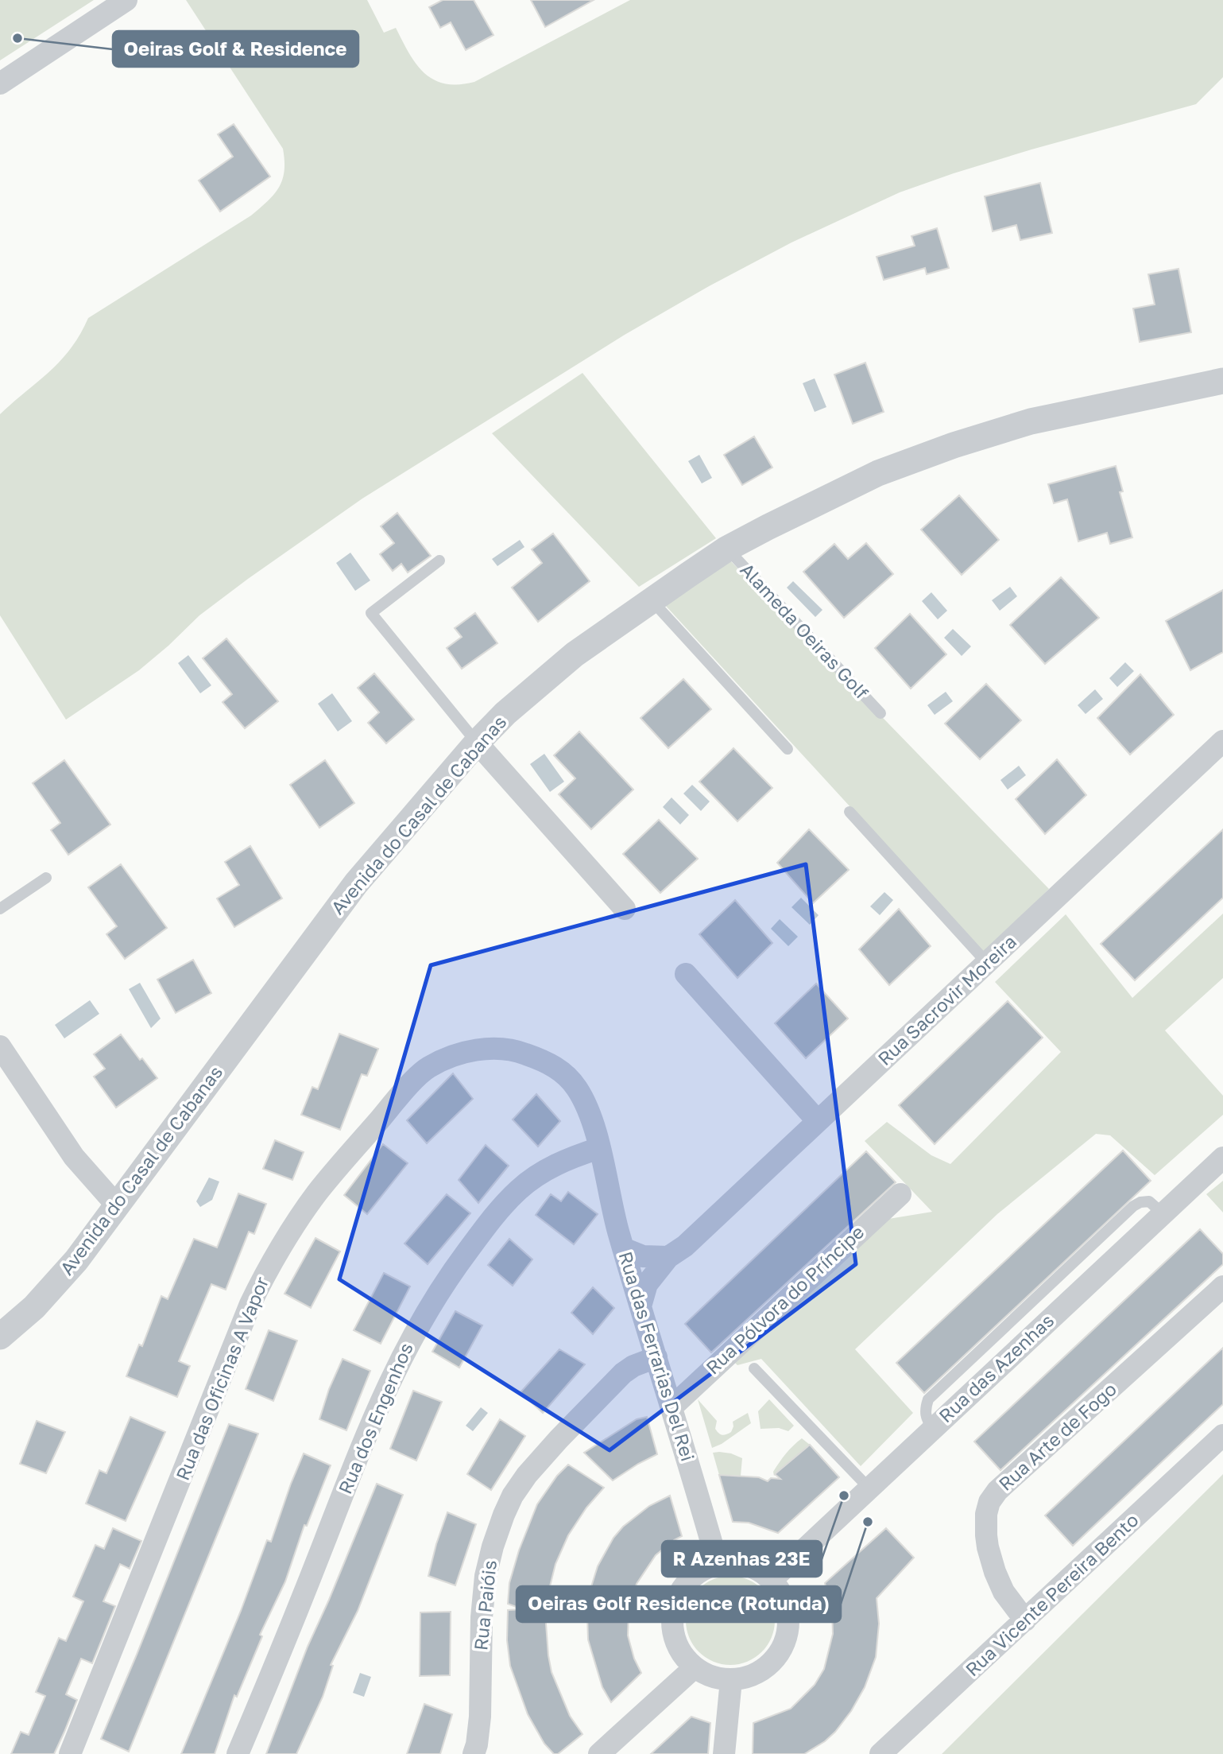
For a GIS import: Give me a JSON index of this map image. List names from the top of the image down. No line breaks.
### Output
{"streets":{"street":["Avenida do Casal de Cabanas","Rua Sacrovir Moreira","Rua Pólvora do Príncipe","Rua das Ferrarias Del Rei","Rua das Azenhas","Rua das Oficinas A Vapor","Rua dos Engenhos","Rua Arte de Fogo","Rua Vicente Pereira Bento","Rua Paióis"],"lane":["Alameda Oeiras Golf"]},"crossings":[["Alameda Oeiras Golf","Avenida do Casal de Cabanas"],["Rua Sacrovir Moreira","Rua das Ferrarias Del Rei"],["Rua Pólvora do Príncipe","Rua das Ferrarias Del Rei"],["Rua das Ferrarias Del Rei","Rua das Azenhas"],["Rua das Ferrarias Del Rei","Rua das Oficinas A Vapor"],["Rua das Ferrarias Del Rei","Rua dos Engenhos"],["Rua das Ferrarias Del Rei","Rua Paióis"],["Rua das Oficinas A Vapor","Rua dos Engenhos"],["Rua Arte de Fogo","Rua Vicente Pereira Bento"]],"places":["Oeiras Golf & Residence","R Azenhas 23E","Oeiras Golf Residence (Rotunda)"]}
